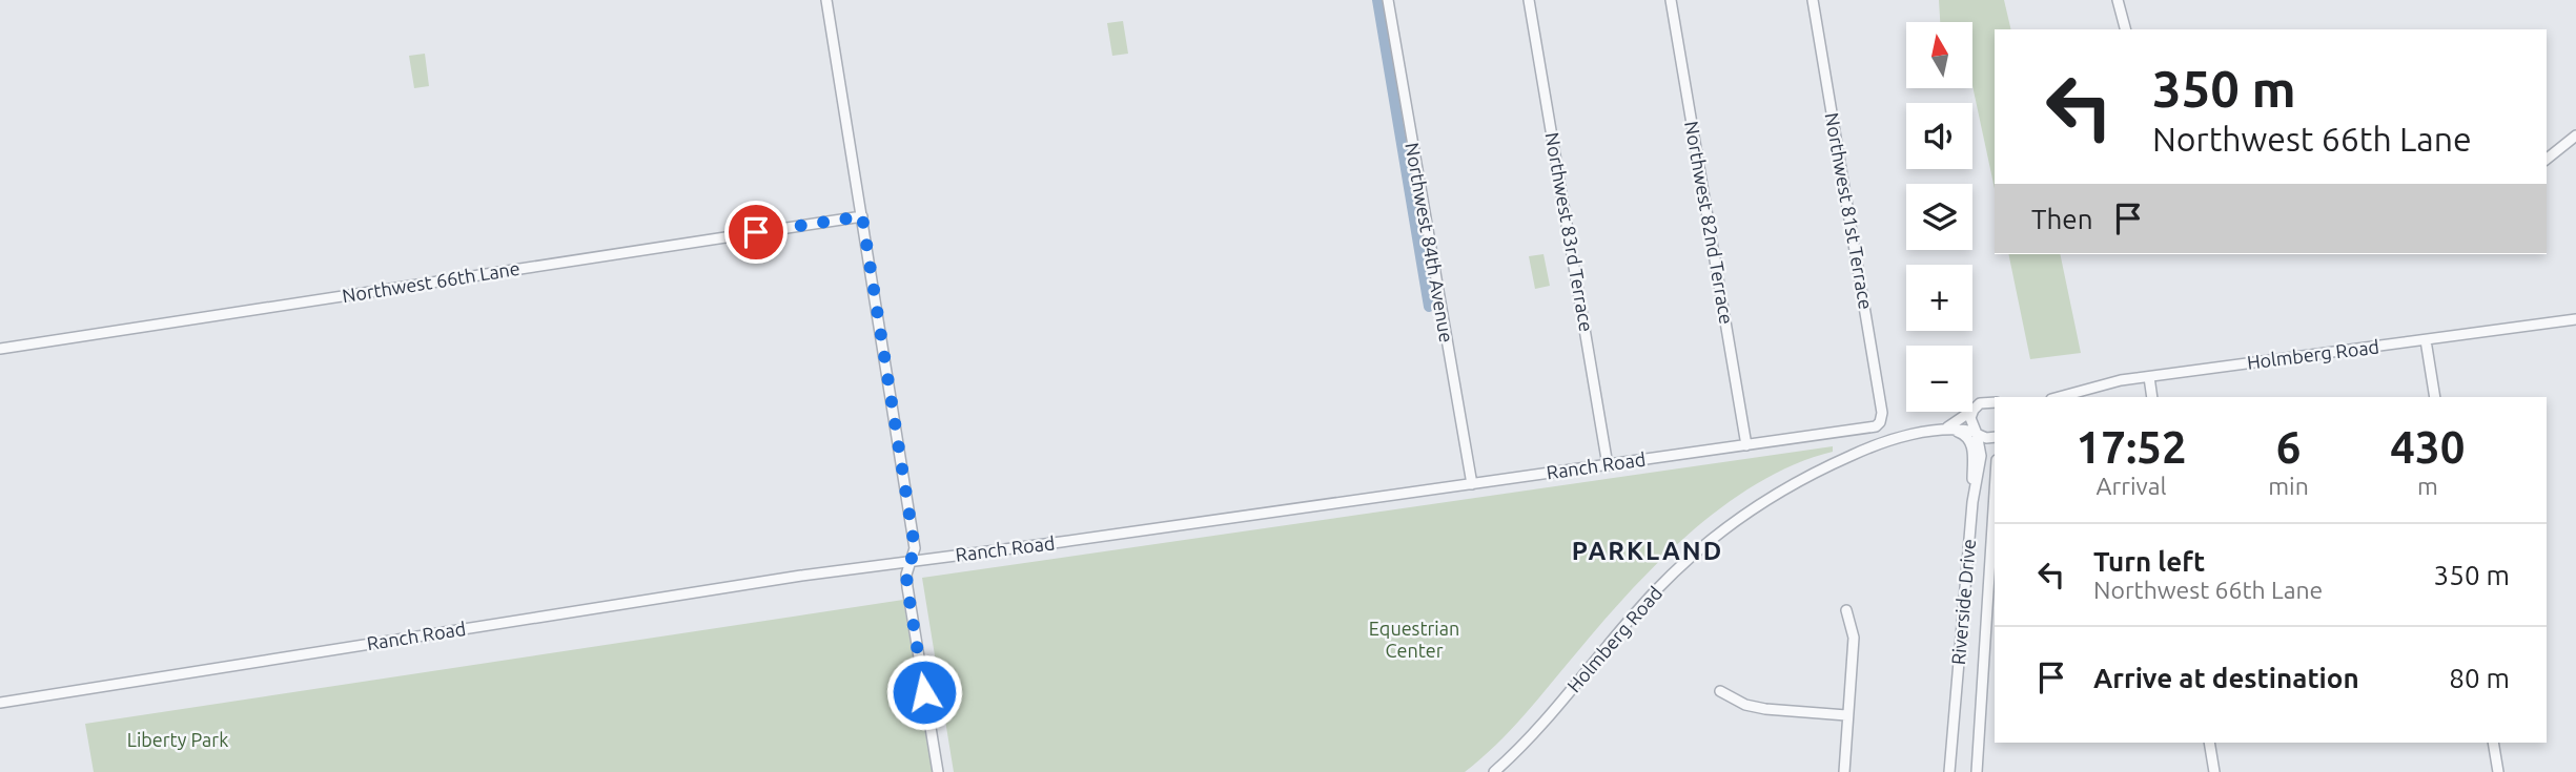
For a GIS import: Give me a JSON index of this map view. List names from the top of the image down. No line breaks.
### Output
{"streets":{"street":["Northwest 81st Terrace","Northwest 82nd Terrace","Northwest 83rd Terrace","Northwest 84th Avenue","Northwest 66th Lane","Holmberg Road","Ranch Road","Riverside Drive"]},"crossings":[["Northwest 81st Terrace","Ranch Road"],["Northwest 82nd Terrace","Ranch Road"],["Northwest 83rd Terrace","Ranch Road"],["Northwest 84th Avenue","Ranch Road"],["Holmberg Road","Riverside Drive"]],"districts":["PARKLAND"],"parks":["Equestrian Center","Liberty Park"],"north":"top","page":{"map_buttons":["+","−"],"turn":["350 m","Northwest 66th Lane"],"then":"Then","eta":["17:52","Arrival","6","min","430","m"],"list":[{"name":"Turn left","note":"Northwest 66th Lane","value":"350 m"},{"name":"Arrive at destination","value":"80 m"}]}}
